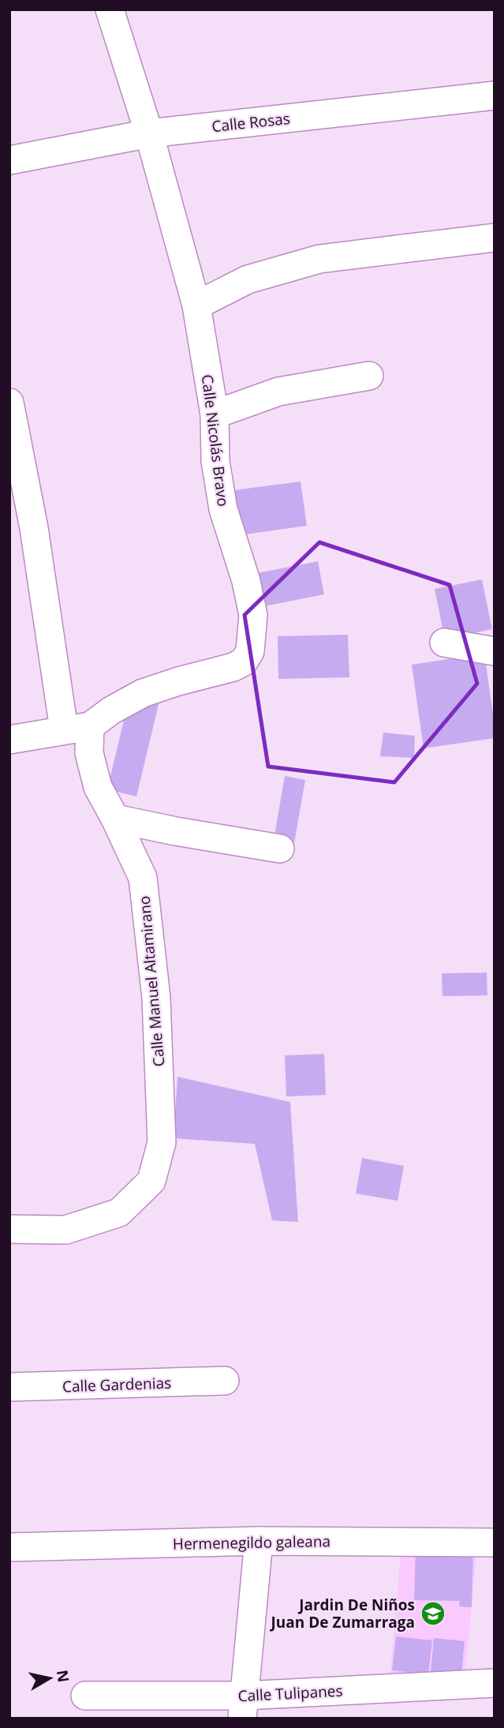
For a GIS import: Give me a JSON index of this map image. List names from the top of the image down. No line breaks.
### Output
{"streets":{"street":["Calle Rosas","Calle Nicolás Bravo","Calle Manuel Altamirano","Calle Gardenias","Hermenegildo galeana","Calle Tulipanes"]},"crossings":[["Calle Rosas","Calle Nicolás Bravo"],["Calle Nicolás Bravo","Calle Manuel Altamirano"]],"places":{"school or university":["Jardin De Niños Juan De Zumarraga"]},"north":"right"}
